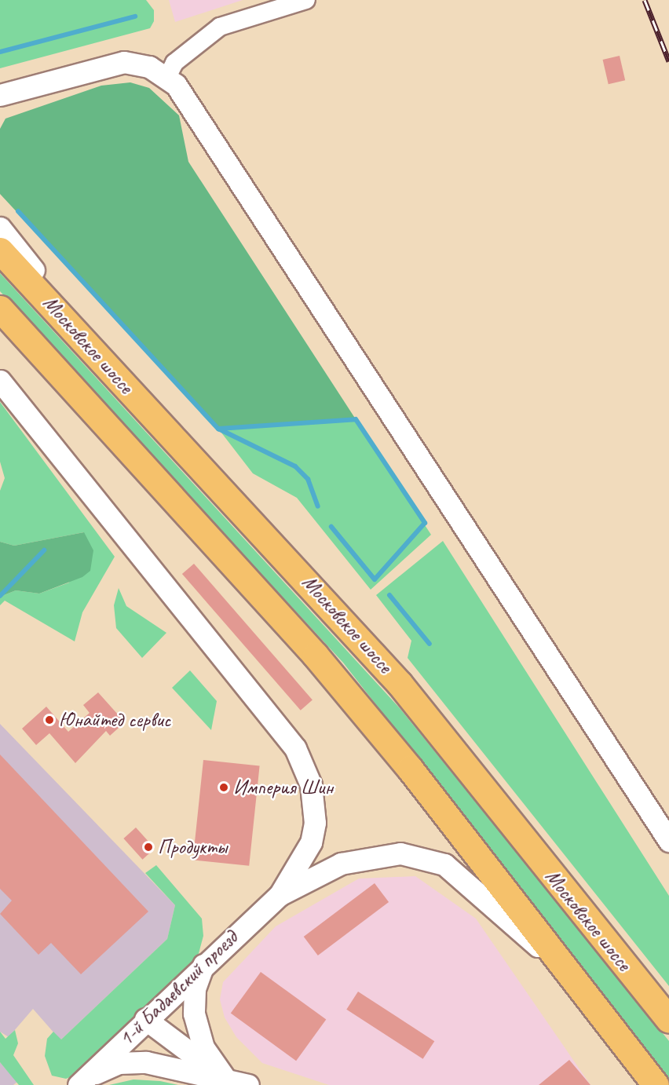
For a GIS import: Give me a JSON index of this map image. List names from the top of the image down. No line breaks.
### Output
{"streets":{"highway":["Московское шоссе"],"street":["1-й Бадаевский проезд"]},"places":["Юнайтед сервис","Империя Шин","Продукты"]}
